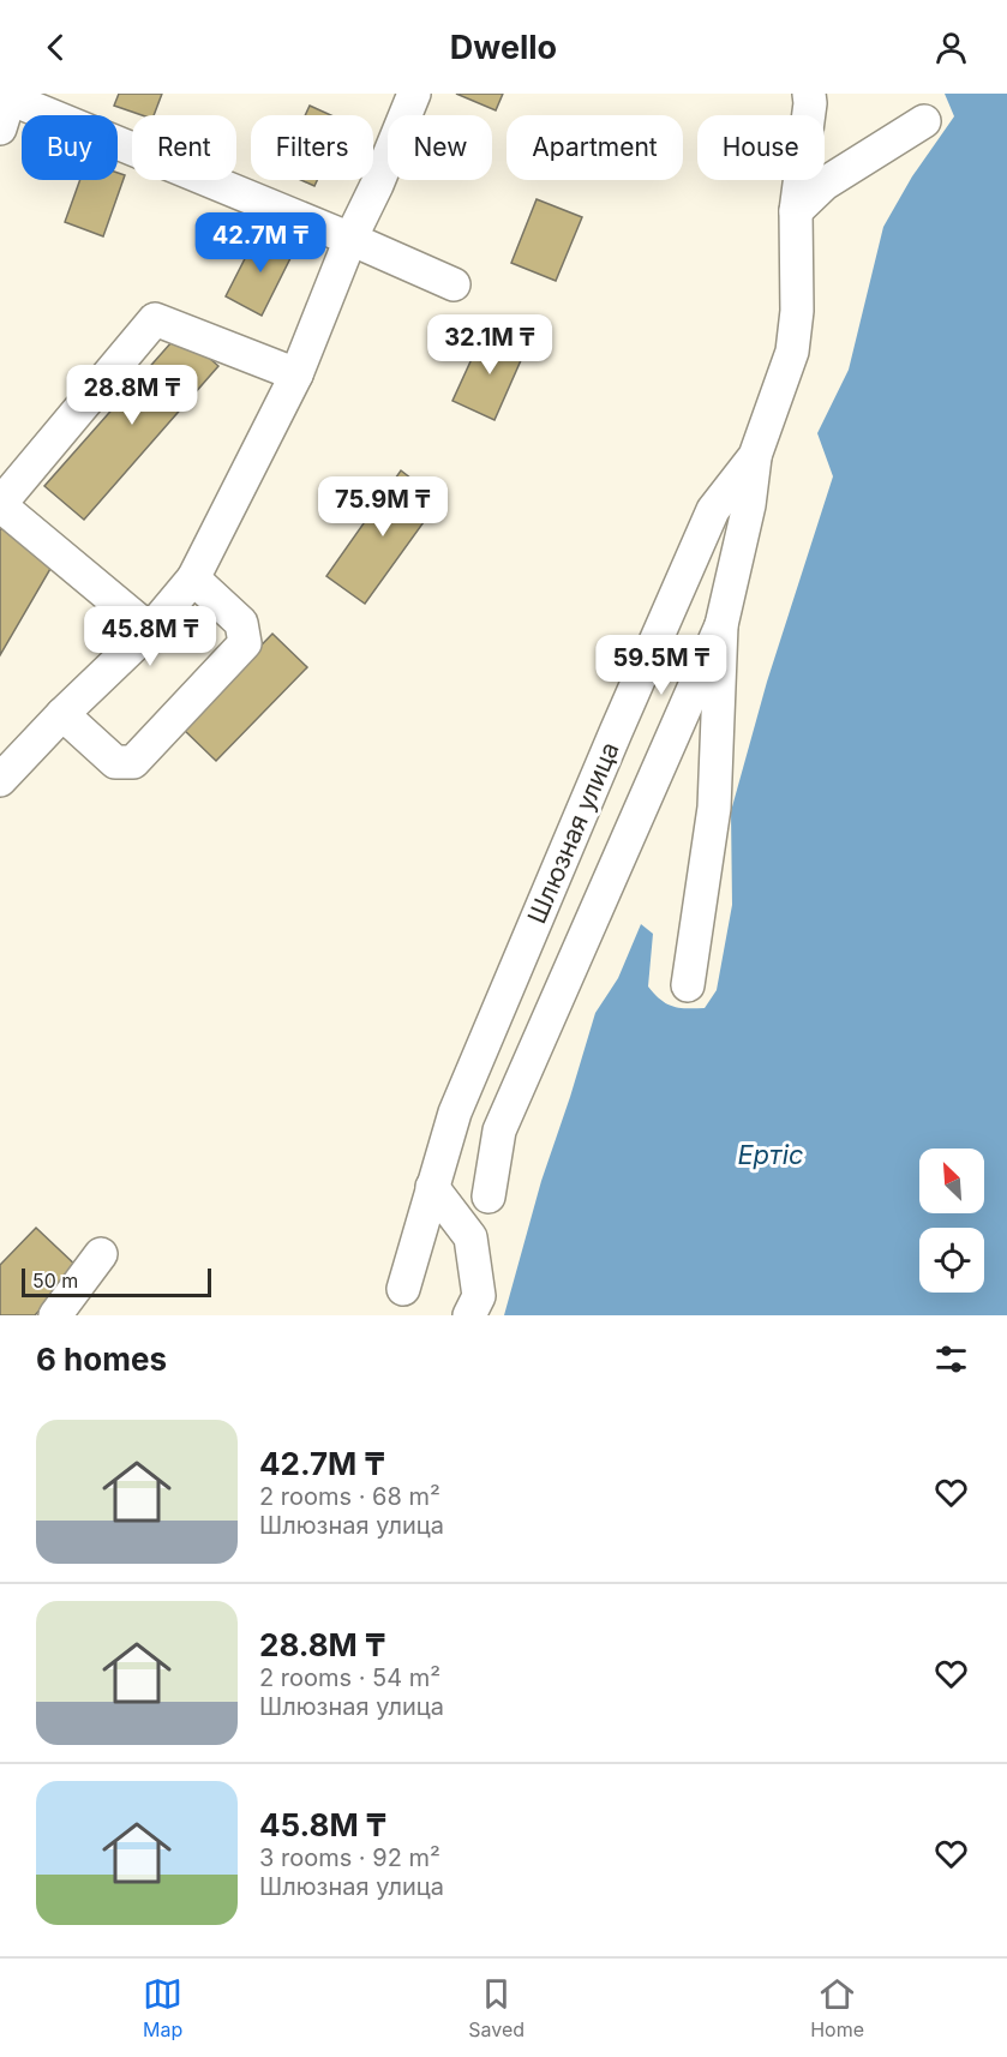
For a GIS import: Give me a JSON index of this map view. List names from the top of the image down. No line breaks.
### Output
{"streets":{"street":["Шлюзная улица"]},"water":["Ертіс"],"scale_bar":"50 m","north":"top left","page":{"header":"Dwello","chip":["Buy","Rent","Filters","New","Apartment","House"],"price":["42.7M ₸","32.1M ₸","28.8M ₸","75.9M ₸","45.8M ₸","59.5M ₸"],"scale":"50 m","heading":"6 homes","list":[{"name":"42.7M ₸","note":"2 rooms · 68 m² · Шлюзная улица"},{"name":"28.8M ₸","note":"2 rooms · 54 m² · Шлюзная улица"},{"name":"45.8M ₸","note":"3 rooms · 92 m² · Шлюзная улица"}],"tabs":["Map","Saved","Home"]}}
